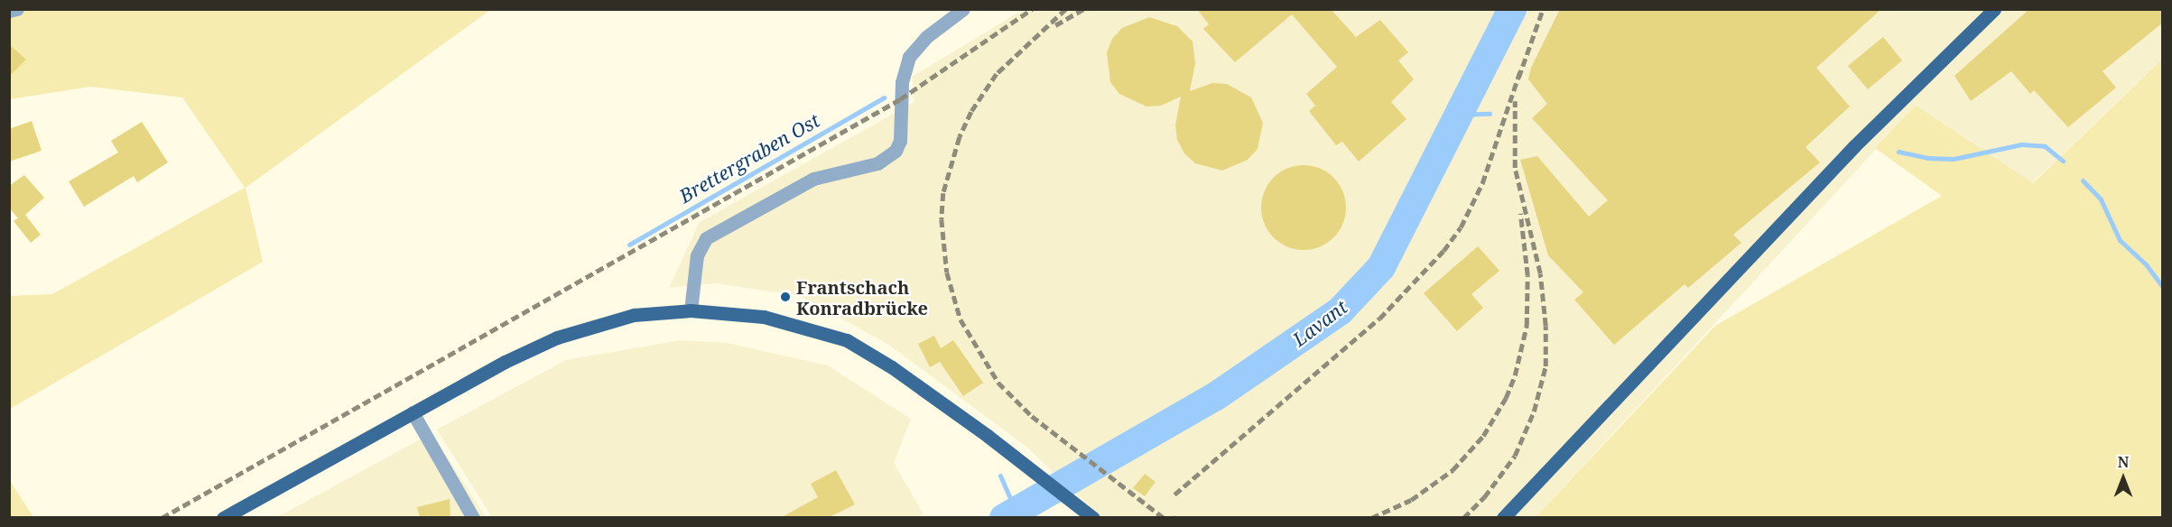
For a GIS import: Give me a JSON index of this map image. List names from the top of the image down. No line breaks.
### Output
{"water":["Brettergraben Ost","Lavant"],"places":["Frantschach Konradbrücke"],"north":"top"}
